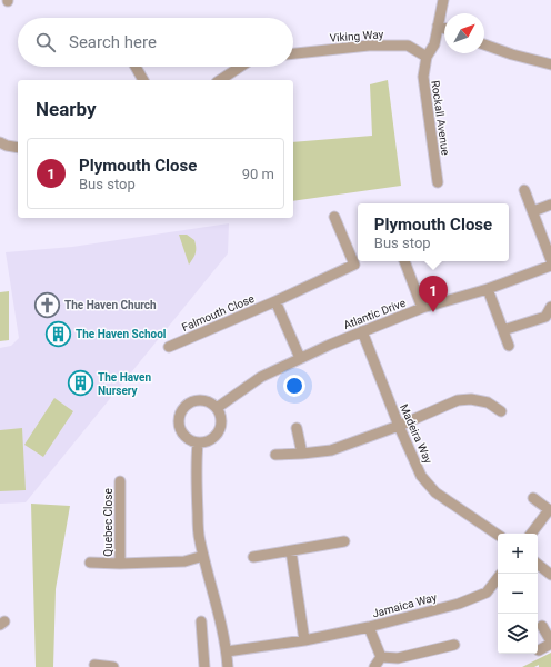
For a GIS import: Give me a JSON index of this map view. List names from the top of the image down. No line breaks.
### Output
{"streets":{"street":["Viking Way","Rockall Avenue","Falmouth Close","Atlantic Drive","Madeira Way","Quebec Close","Jamaica Way"]},"crossings":[["Viking Way","Rockall Avenue"],["Atlantic Drive","Madeira Way"]],"places":{"church":["The Haven Church"],"building":["The Haven School","The Haven Nursery"]},"north":"top right","page":{"search":"Search here","heading":"Nearby","list":[{"mark":"1","name":"Plymouth Close","note":"Bus stop","value":"90 m"}],"popup":["Plymouth Close","Bus stop"],"pins":"1","map_buttons":["+","−"]}}
